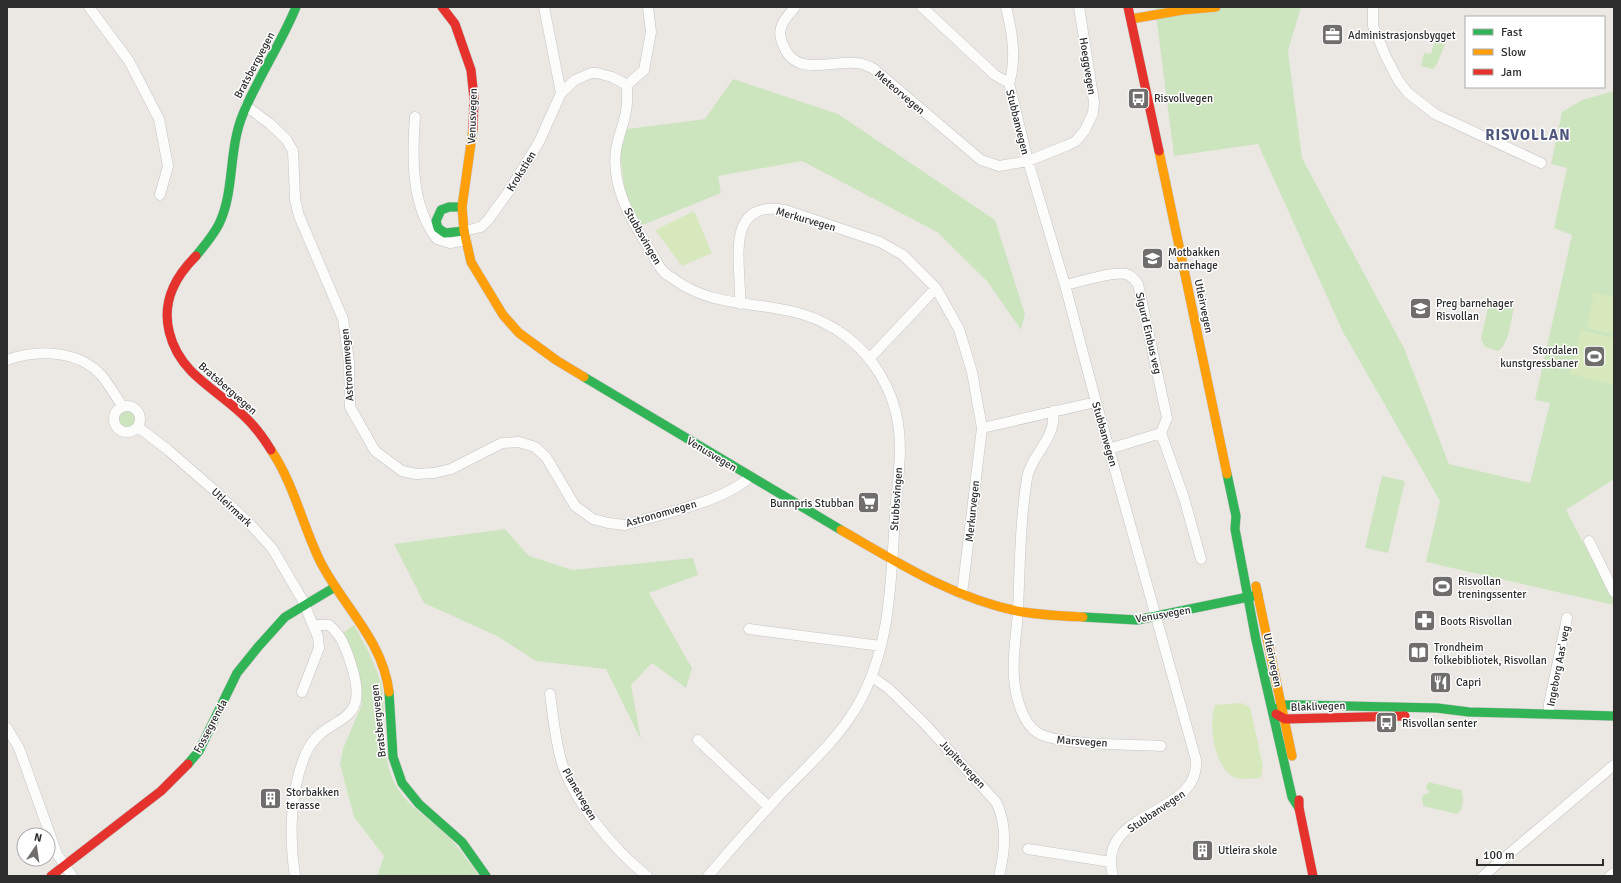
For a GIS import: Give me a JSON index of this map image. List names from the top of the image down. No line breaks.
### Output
{"streets":{"main road":["Bratsbergvegen","Venusvegen","Utleirvegen","Blaklivegen","Fossegrenda"],"street":["Hoeggvegen","Meteorvegen","Stubbanvegen","Krokstien","Merkurvegen","Stubbsvingen","Sigurd Einbus veg","Astronomvegen","Utleirmark","Ingeborg Aas' veg","Marsvegen","Jupitervegen","Planetvegen"]},"crossings":[["Bratsbergvegen","Astronomvegen"],["Bratsbergvegen","Fossegrenda"],["Hoeggvegen","Meteorvegen"],["Hoeggvegen","Stubbanvegen"],["Meteorvegen","Stubbanvegen"],["Venusvegen","Stubbanvegen"],["Venusvegen","Krokstien"],["Venusvegen","Merkurvegen"],["Venusvegen","Stubbsvingen"],["Venusvegen","Utleirvegen"],["Venusvegen","Astronomvegen"],["Venusvegen","Marsvegen"],["Stubbanvegen","Sigurd Einbus veg"],["Krokstien","Stubbsvingen"],["Merkurvegen","Stubbsvingen"],["Stubbsvingen","Jupitervegen"],["Utleirvegen","Blaklivegen"],["Utleirmark","Fossegrenda"],["Ingeborg Aas' veg","Blaklivegen"]],"districts":["RISVOLLAN"],"places":{"office":["Administrasjonsbygget"],"bus stop":["Risvollvegen","Risvollan senter"],"school or university":["Motbakken barnehage","Preg barnehager Risvollan"],"sports":["Stordalen kunstgressbaner","Risvollan treningssenter"],"supermarket":["Bunnpris Stubban"],"pharmacy":["Boots Risvollan"],"library":["Trondheim folkebibliotek, Risvollan"],"restaurant":["Capri"],"building":["Storbakken terasse","Utleira skole"]},"legend":["Fast","Slow","Jam"],"scale_bar":"100 m","north":"top"}
